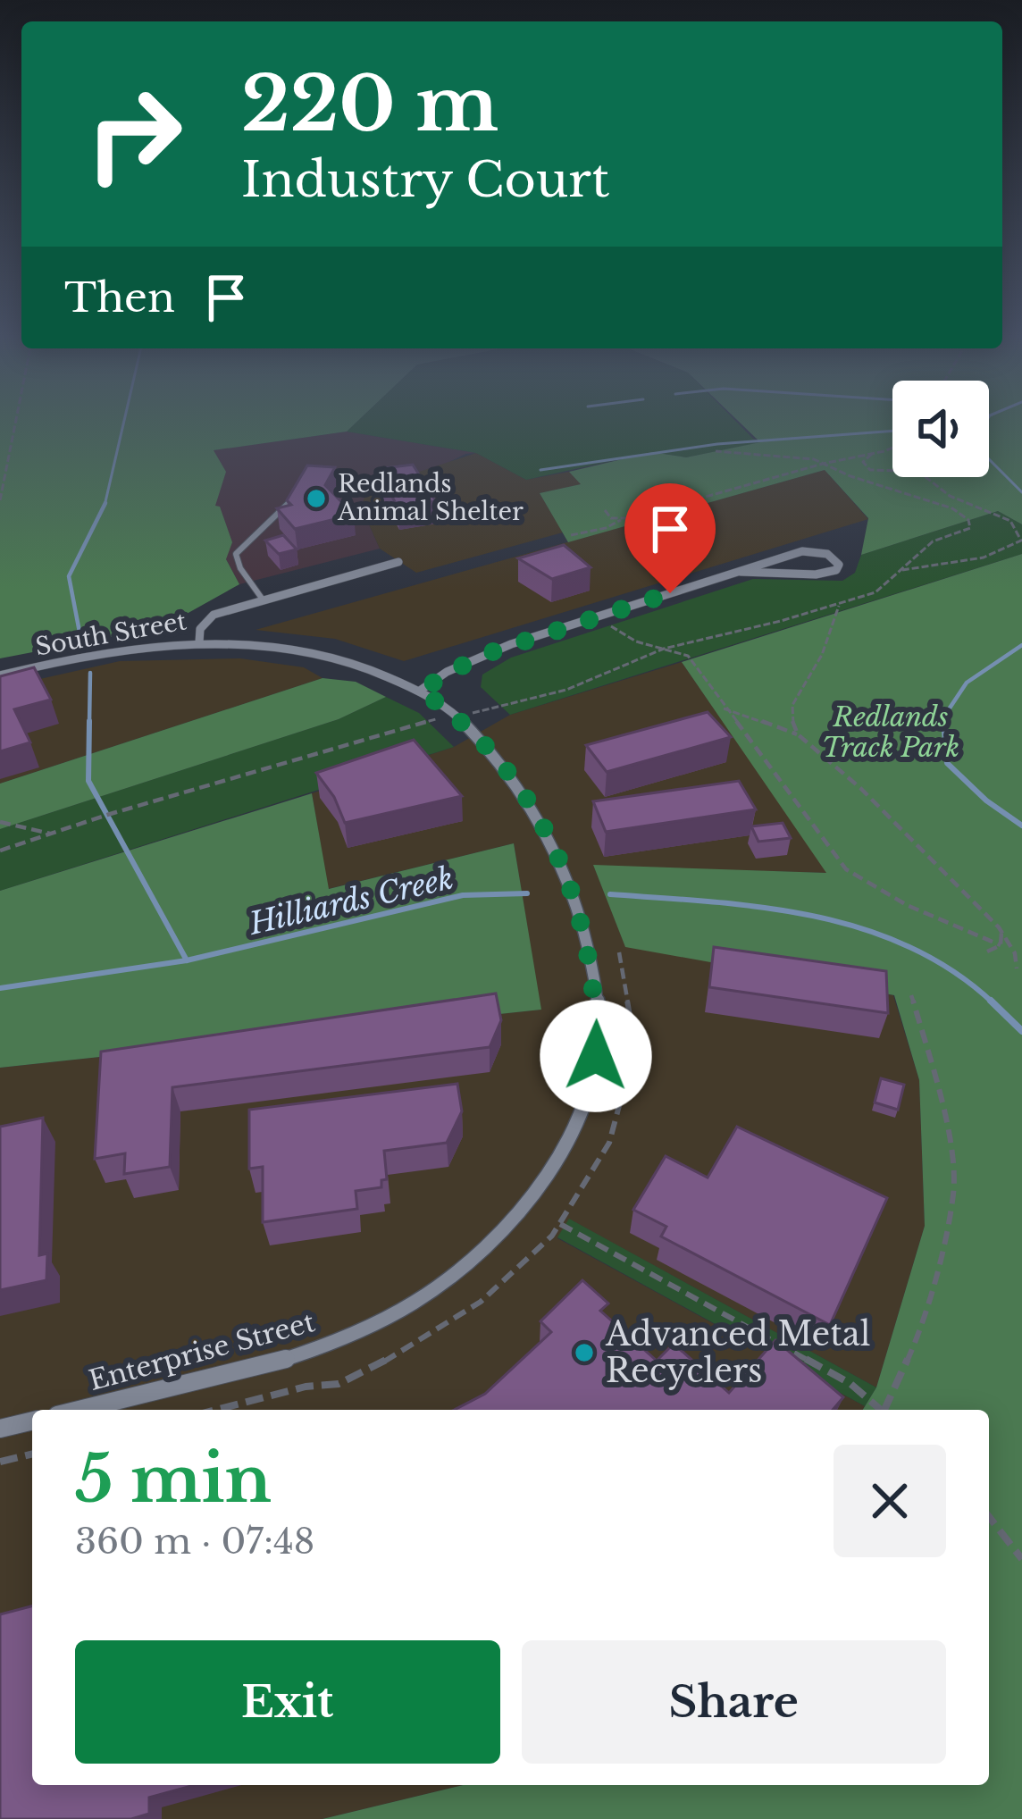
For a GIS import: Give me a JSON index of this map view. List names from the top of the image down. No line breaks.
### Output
{"streets":{"street":["South Street","Enterprise Street"]},"crossings":[["South Street","Enterprise Street"]],"water":["Hilliards Creek"],"parks":["Redlands Track Park"],"places":["Redlands Animal Shelter","Advanced Metal Recyclers"],"page":{"turn":["220 m","Industry Court"],"then":"Then","heading":["5 min","360 m · 07:48"],"buttons":["Exit","Share"]}}
